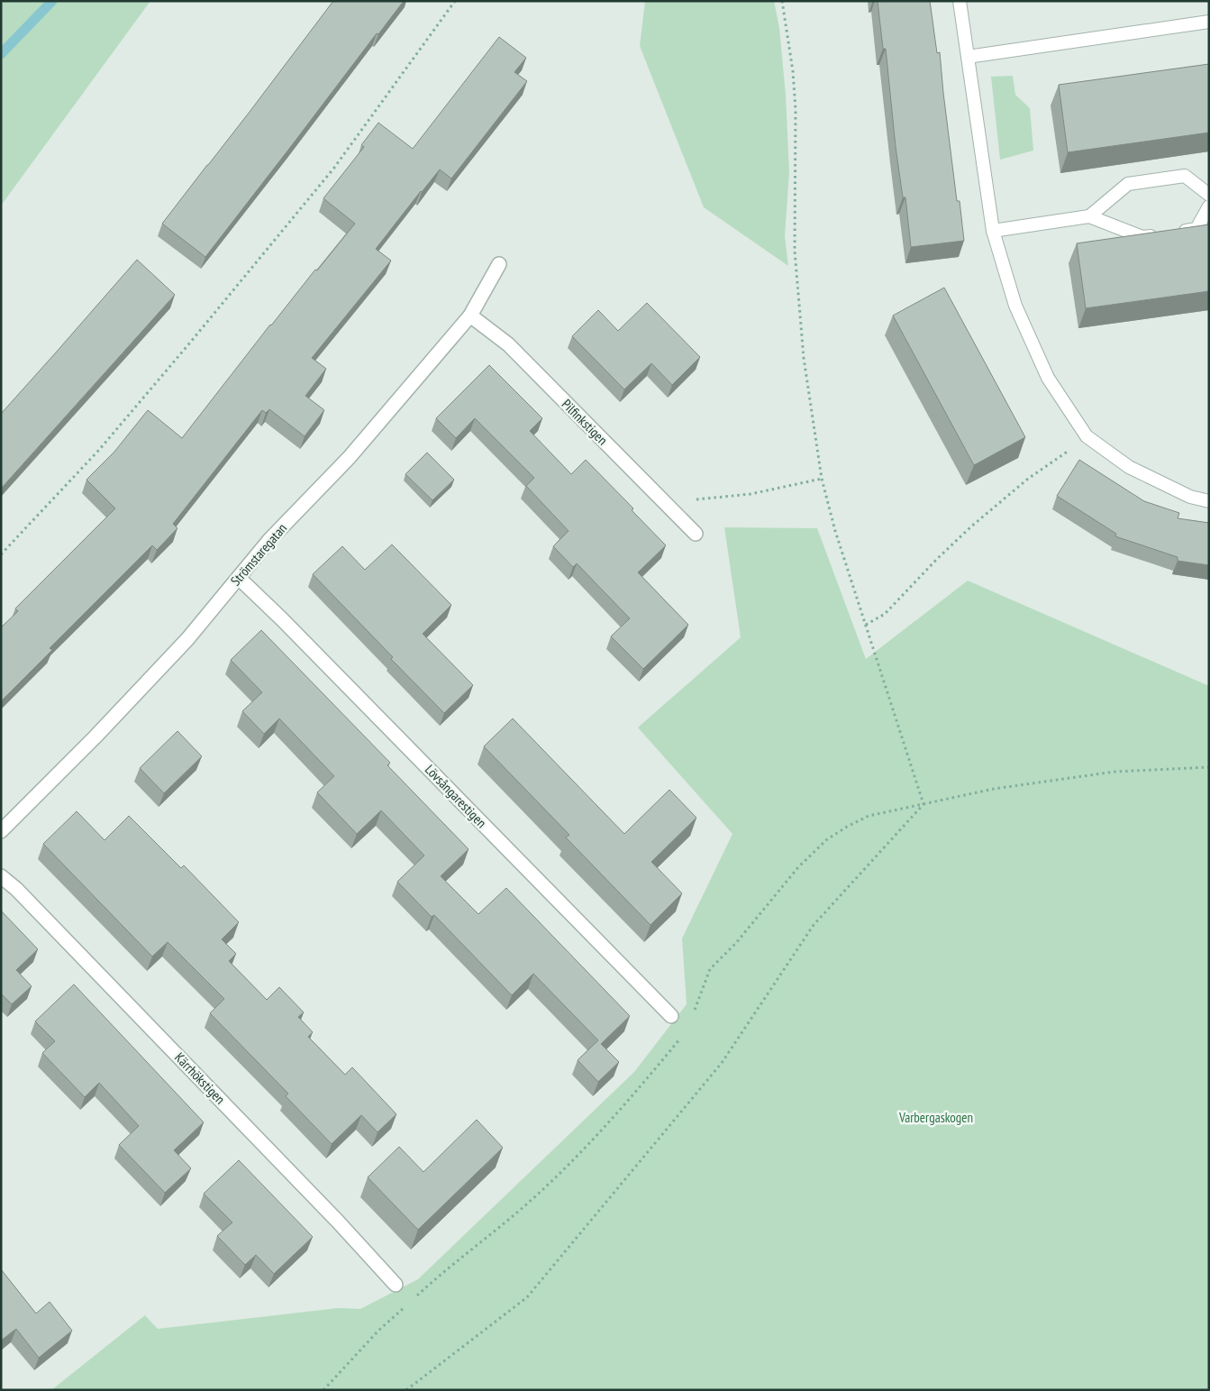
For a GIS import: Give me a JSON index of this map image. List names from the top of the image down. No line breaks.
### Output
{"streets":{"street":["Pilfinkstigen","Strömstaregatan","Lövsångarestigen","Kärrhökstigen"]},"crossings":[["Pilfinkstigen","Strömstaregatan"],["Strömstaregatan","Lövsångarestigen"]],"parks":["Varbergaskogen"]}
